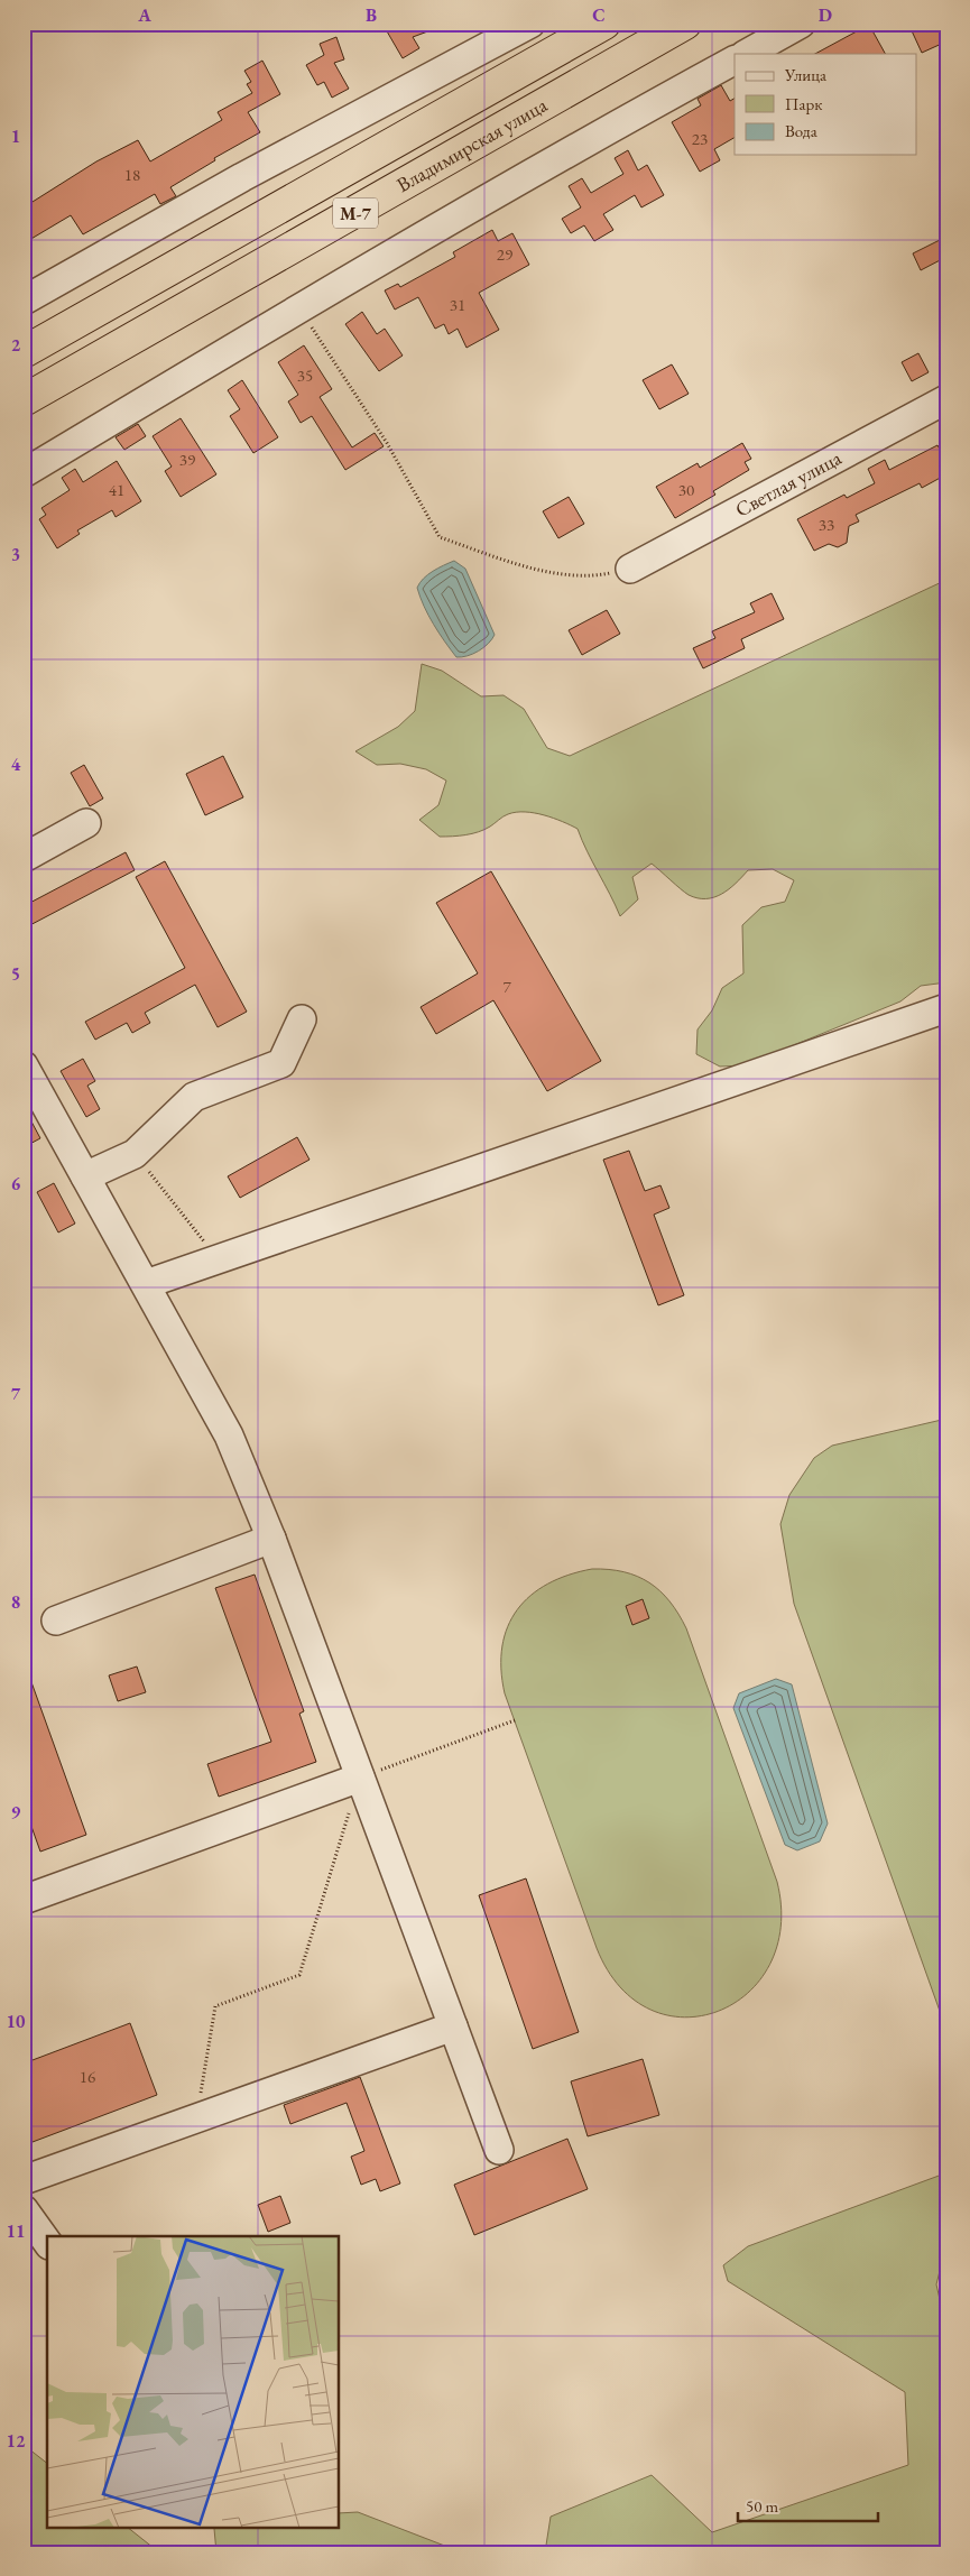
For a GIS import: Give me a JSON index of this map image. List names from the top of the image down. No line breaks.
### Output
{"streets":{"highway":["Владимирская улица","М-7"],"street":["Светлая улица"]},"house_numbers":["23","18","29","31","35","39","41","30","33","7","16"],"legend":["Улица","Парк","Вода"],"scale_bar":"50 m","grid":{"columns":["A","B","C","D"],"rows":["1","2","3","4","5","6","7","8","9","10","11","12"]}}
